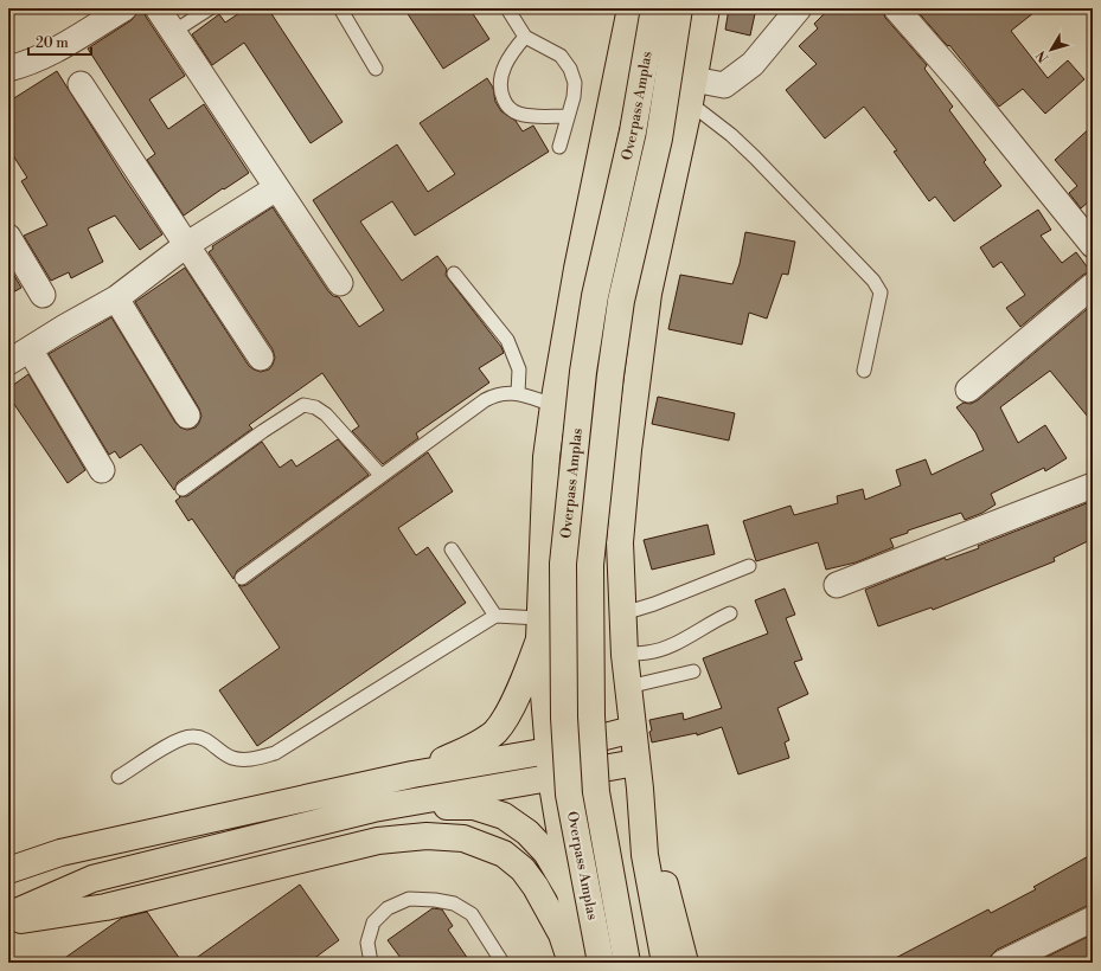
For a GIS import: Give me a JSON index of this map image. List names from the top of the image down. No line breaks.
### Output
{"streets":{"highway":["Overpass Amplas"]},"scale_bar":"20 m","north":"bottom left"}
